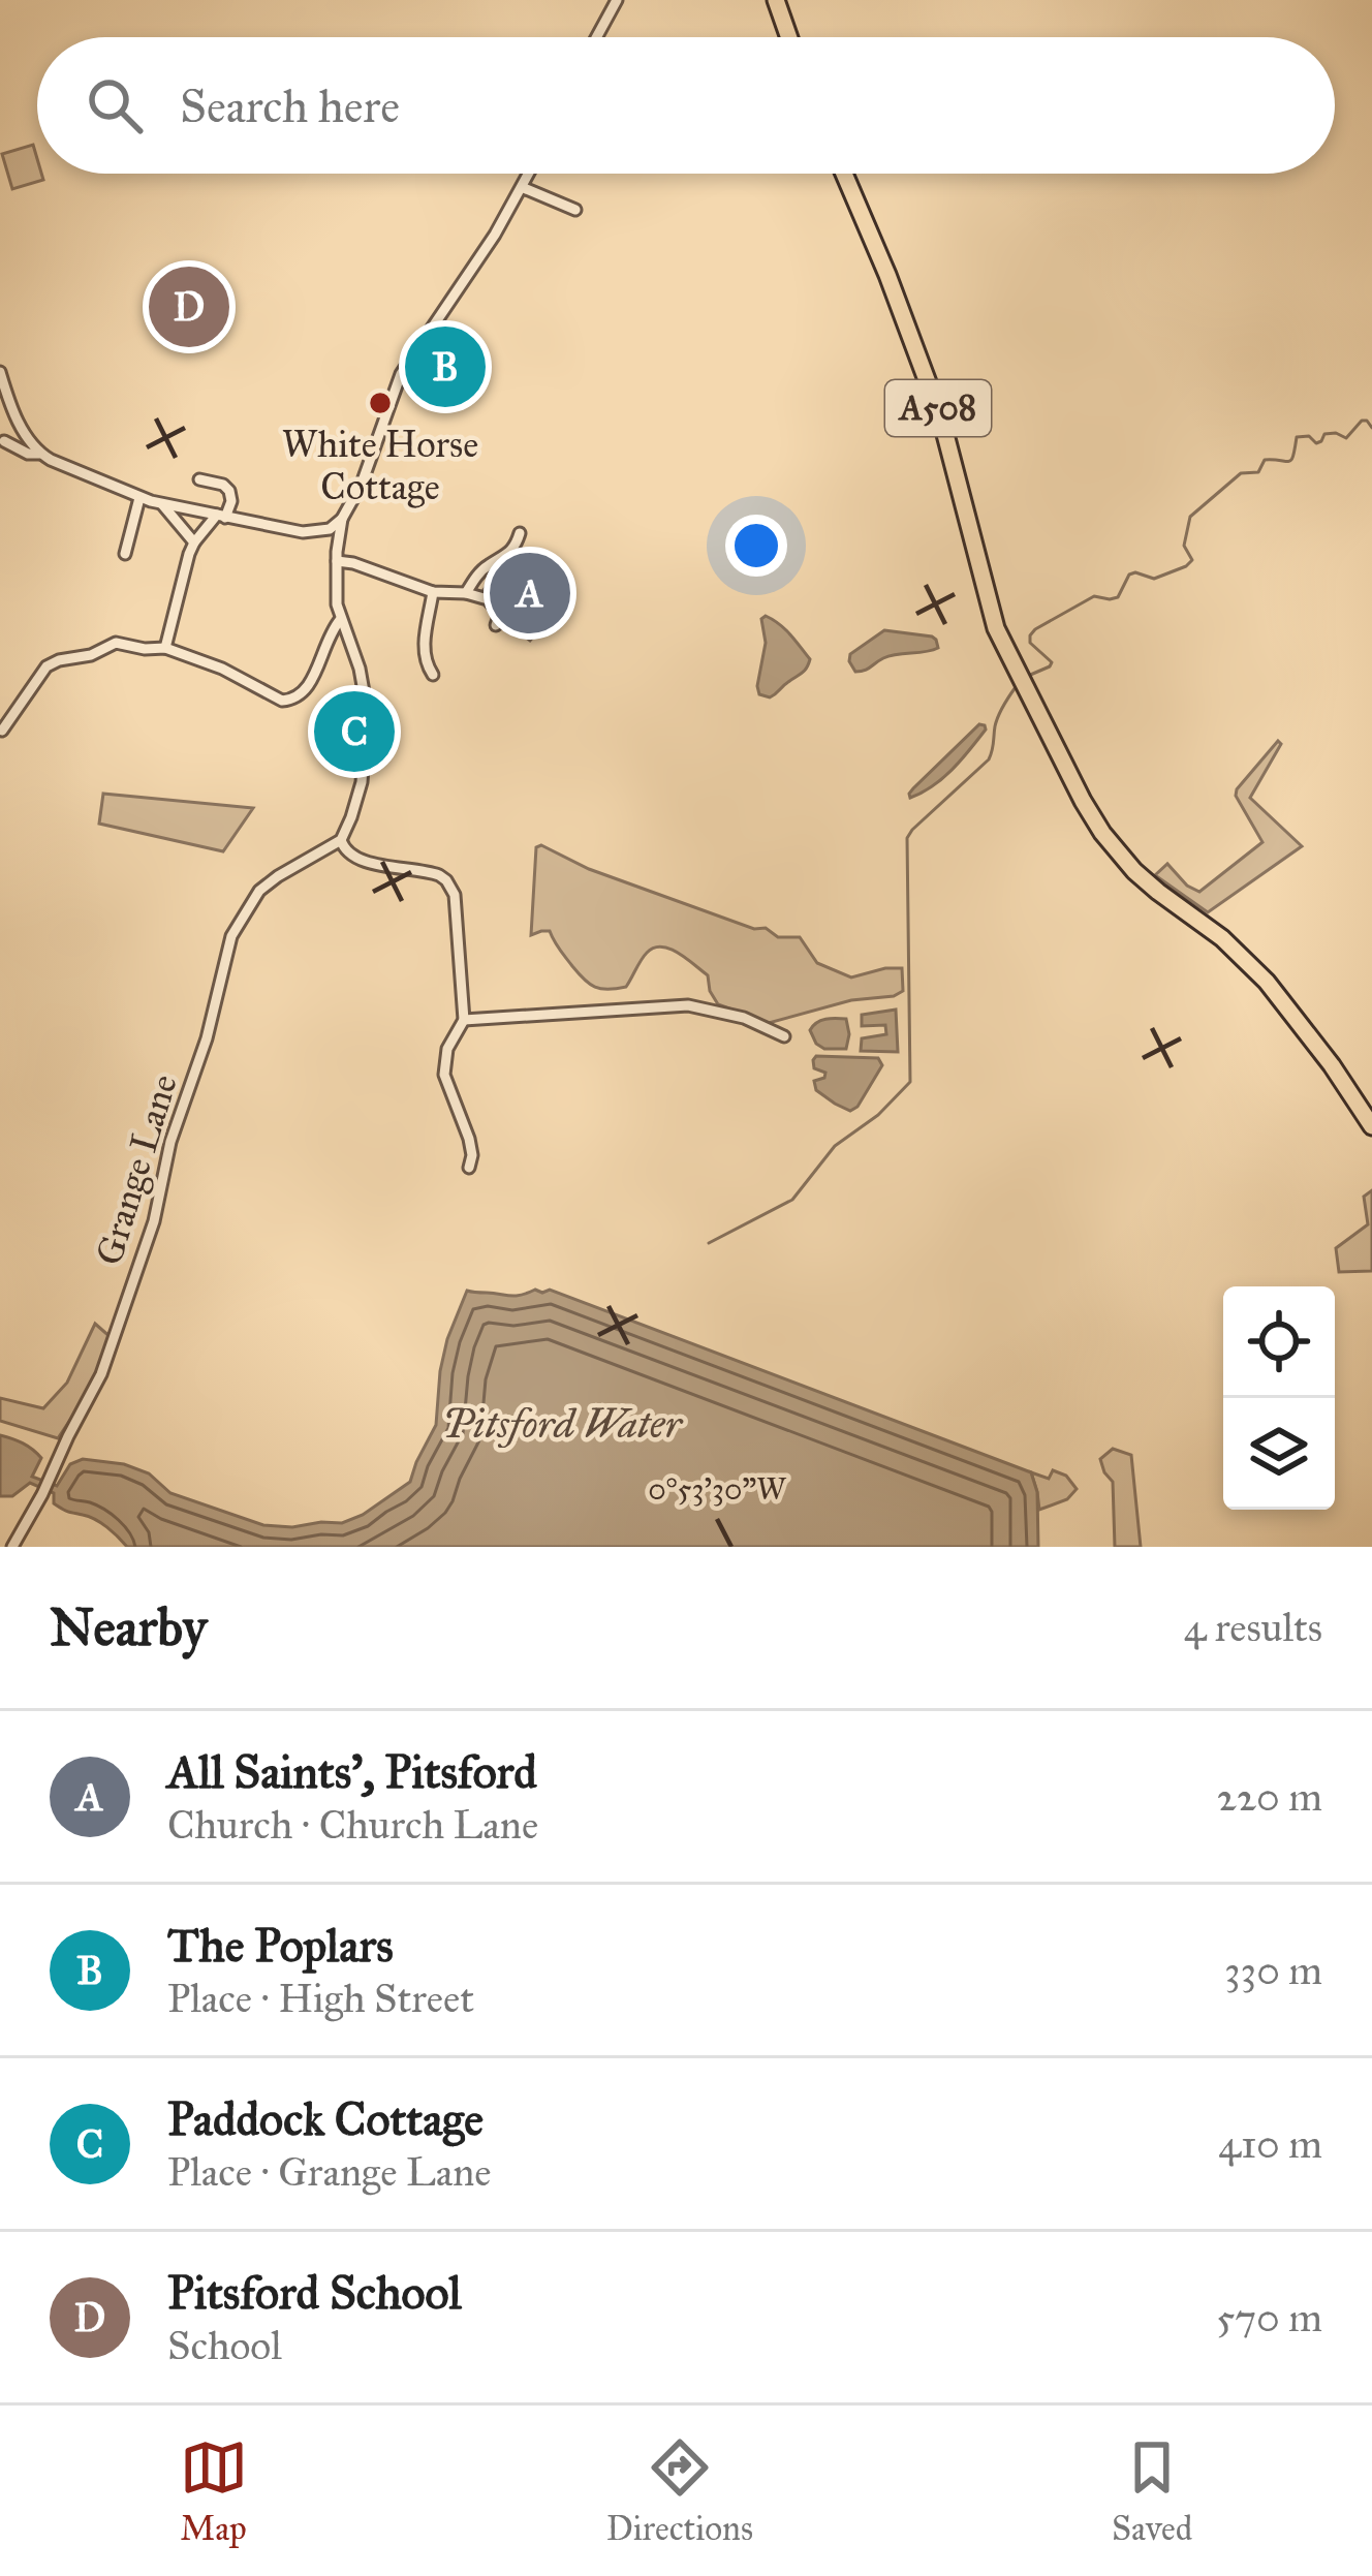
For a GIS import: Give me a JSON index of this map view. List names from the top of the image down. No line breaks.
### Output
{"streets":{"highway":["A508"],"street":["Grange Lane"]},"water":["Pitsford Water"],"places":["White Horse Cottage"],"page":{"search":"Search here","pins":["D","B","A","C"],"heading":["Nearby","4 results"],"list":[{"mark":"A","name":"All Saints', Pitsford","note":"Church · Church Lane","value":"220 m"},{"mark":"B","name":"The Poplars","note":"Place · High Street","value":"330 m"},{"mark":"C","name":"Paddock Cottage","note":"Place · Grange Lane","value":"410 m"},{"mark":"D","name":"Pitsford School","note":"School","value":"570 m"}],"nav":["Map","Directions","Saved"]},"coordinates":["0°53'30\"W"]}
